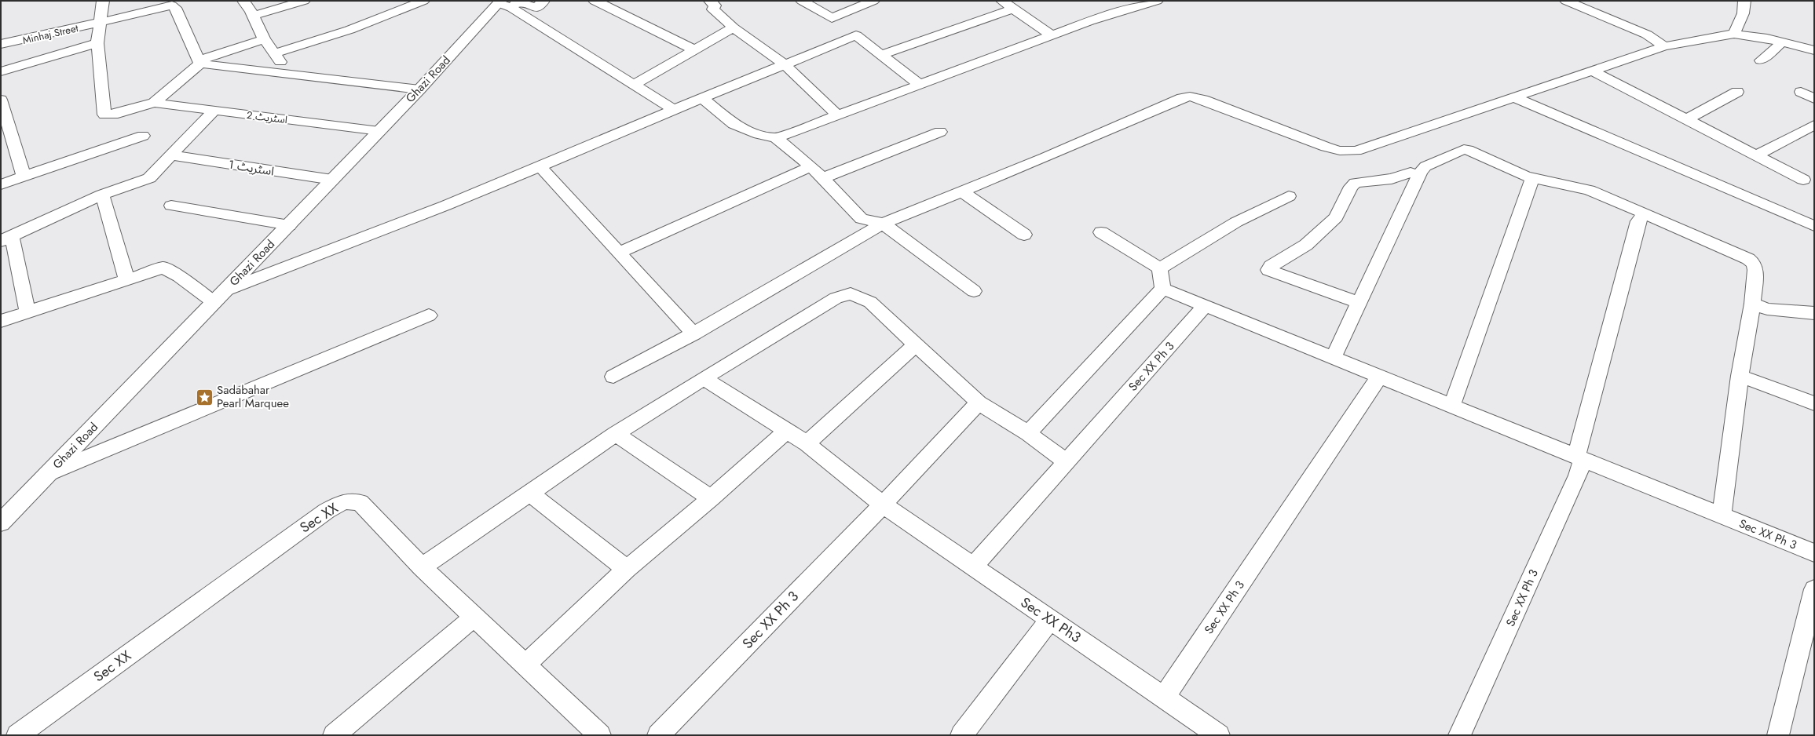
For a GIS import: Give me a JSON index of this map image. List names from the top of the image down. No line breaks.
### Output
{"streets":{"street":["Minhaj Street","Ghazi Road","اسٹریٹ 2","اسٹریٹ 1","Sec XX Ph 3","Sec XX","Sec XX Ph3"]},"crossings":[["Ghazi Road","اسٹریٹ 2"],["Ghazi Road","اسٹریٹ 1"],["Sec XX Ph 3","Sec XX Ph3"]],"places":{"place":["Sadabahar Pearl Marquee"]}}
